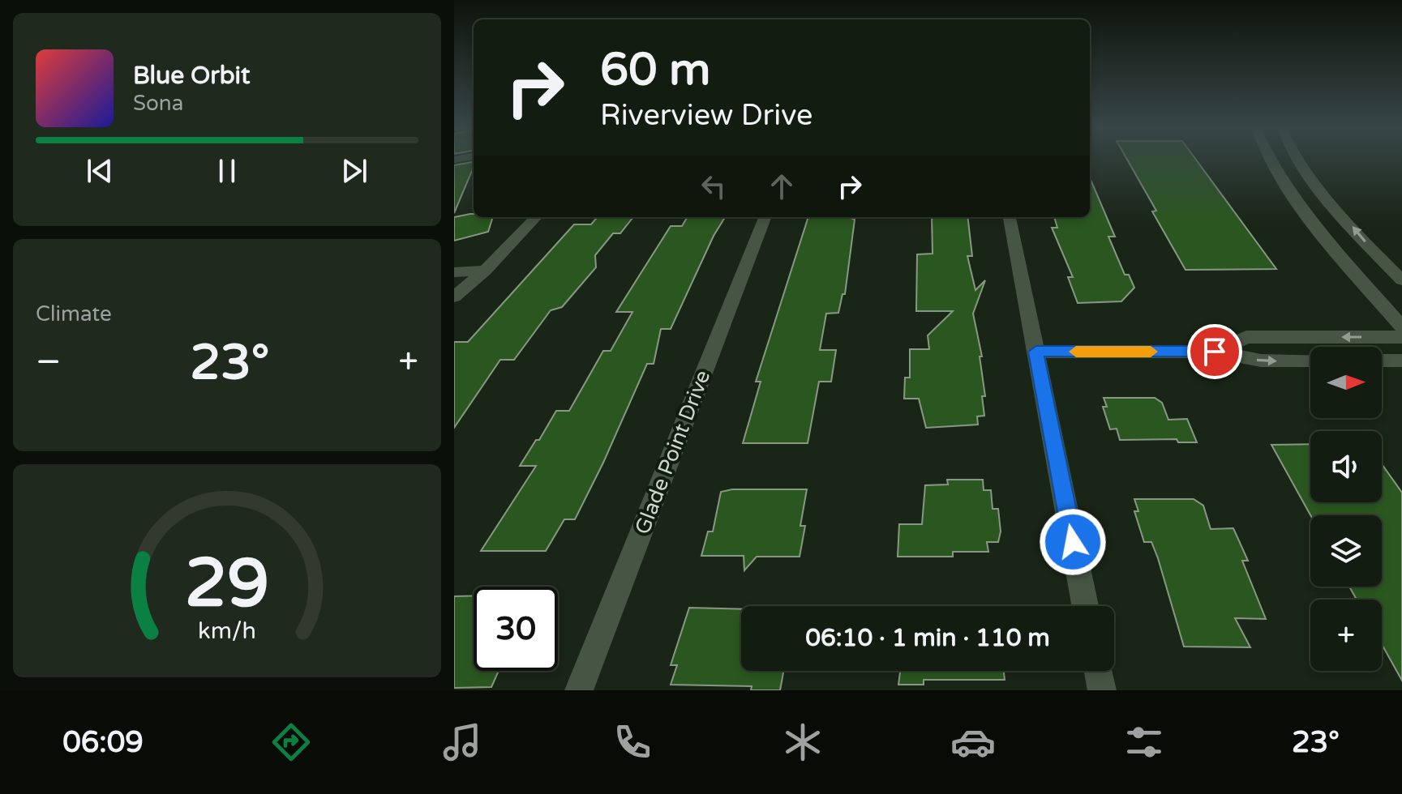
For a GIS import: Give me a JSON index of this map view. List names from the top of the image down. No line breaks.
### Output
{"streets":{"street":["Glade Point Drive"]},"north":"right","page":{"turn":["60 m","Riverview Drive"],"song":["Blue Orbit","Sona"],"tile":"Climate","heat":["−","23°","+"],"map_buttons":"+","limit":"30","trip":"06:10 · 1 min · 110 m","tabs":["06:09","23°"],"gauge":["29","km/h"]}}
